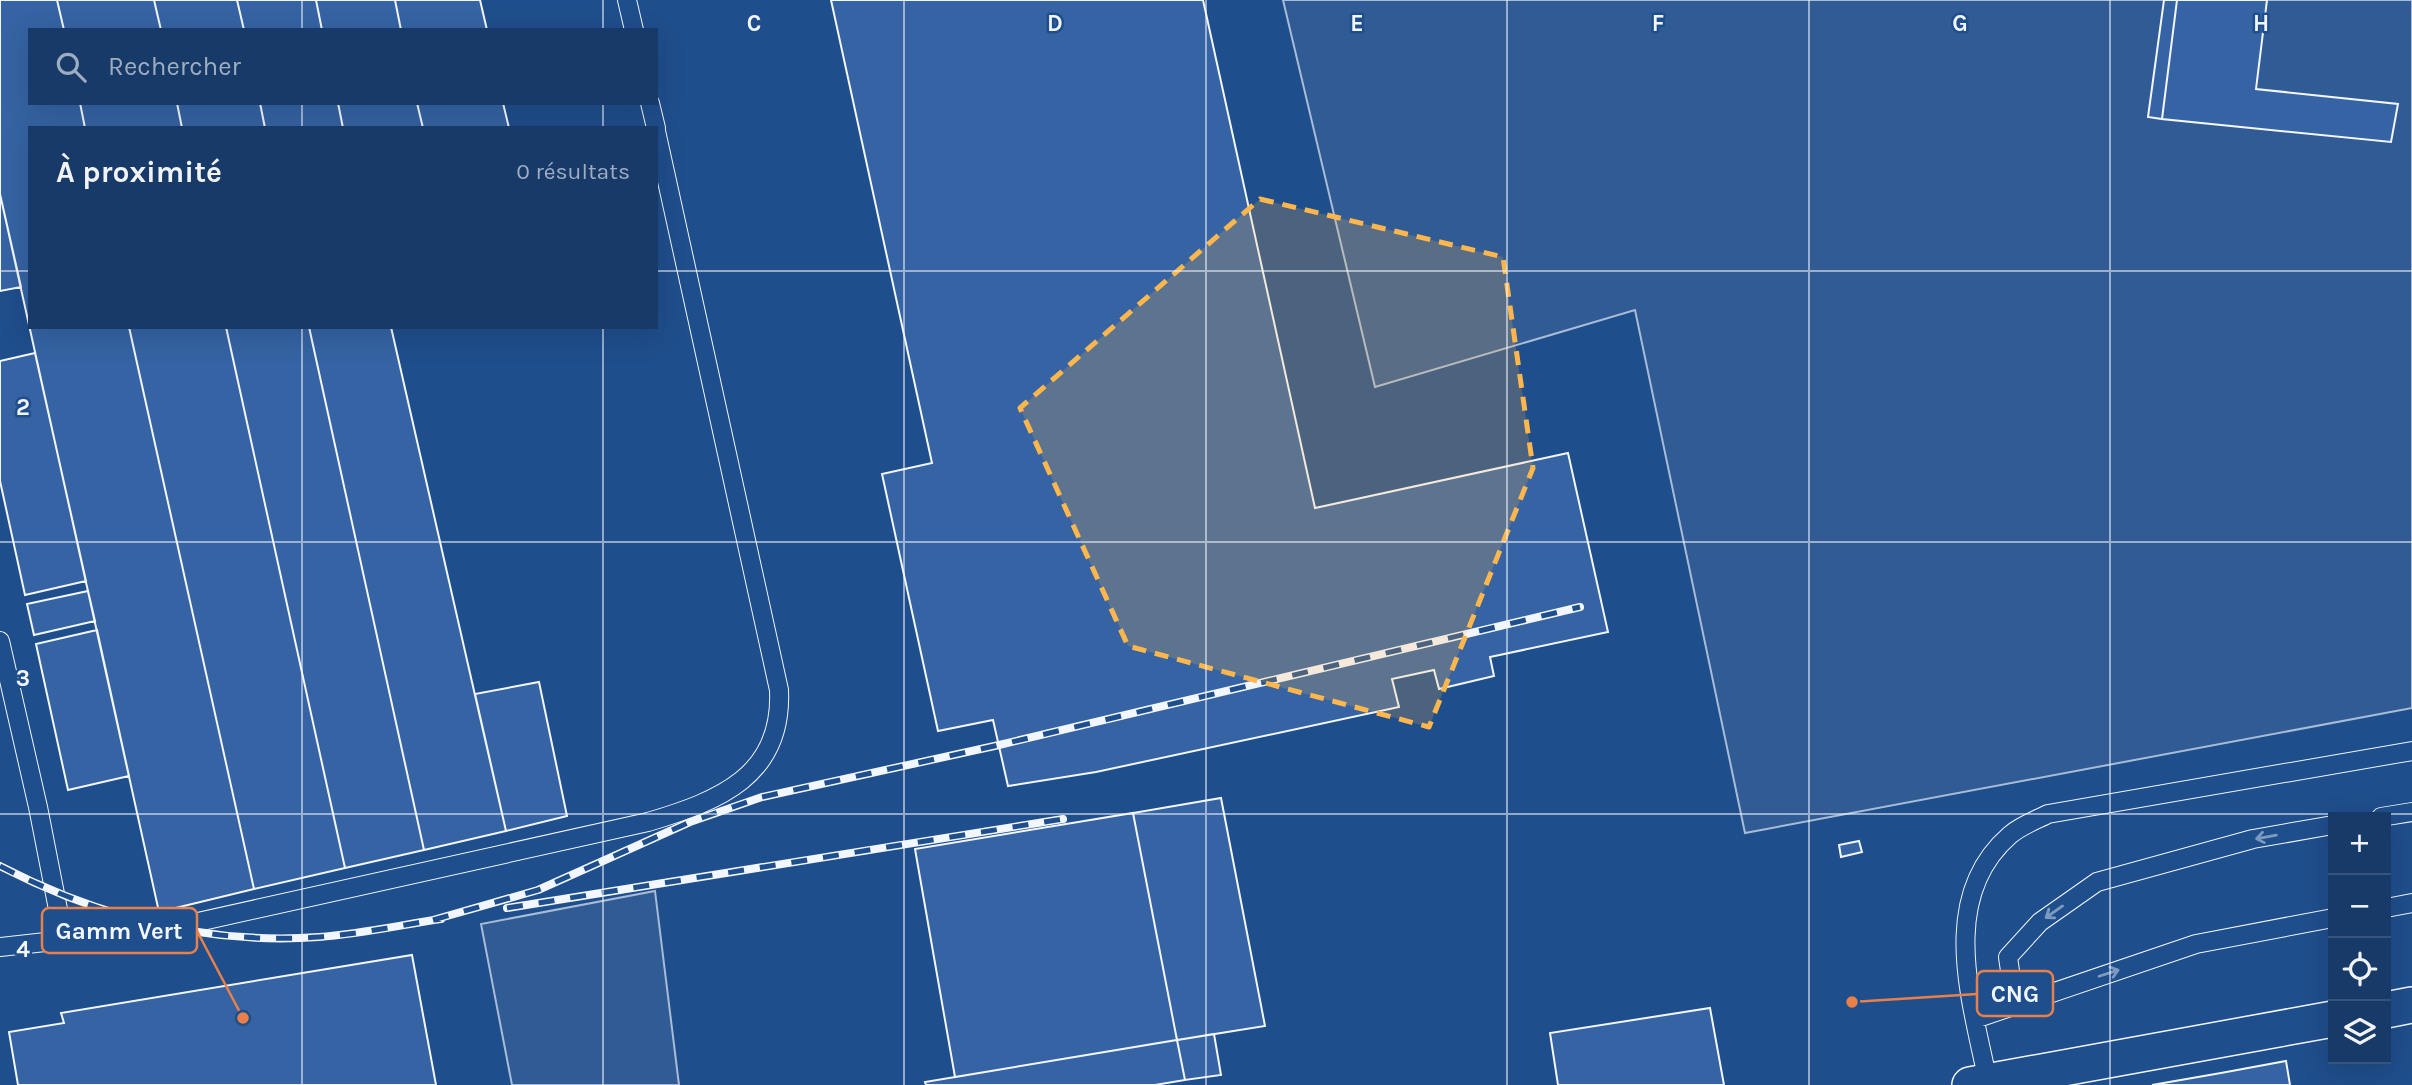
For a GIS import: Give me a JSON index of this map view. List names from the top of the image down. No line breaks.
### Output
{"places":["CNG","Gamm Vert"],"page":{"search":"Rechercher","heading":["À proximité","0 résultats"],"map_buttons":["+","−"]},"grid":{"columns":["C","D","E","F","G","H"],"rows":["2","3","4"]}}
